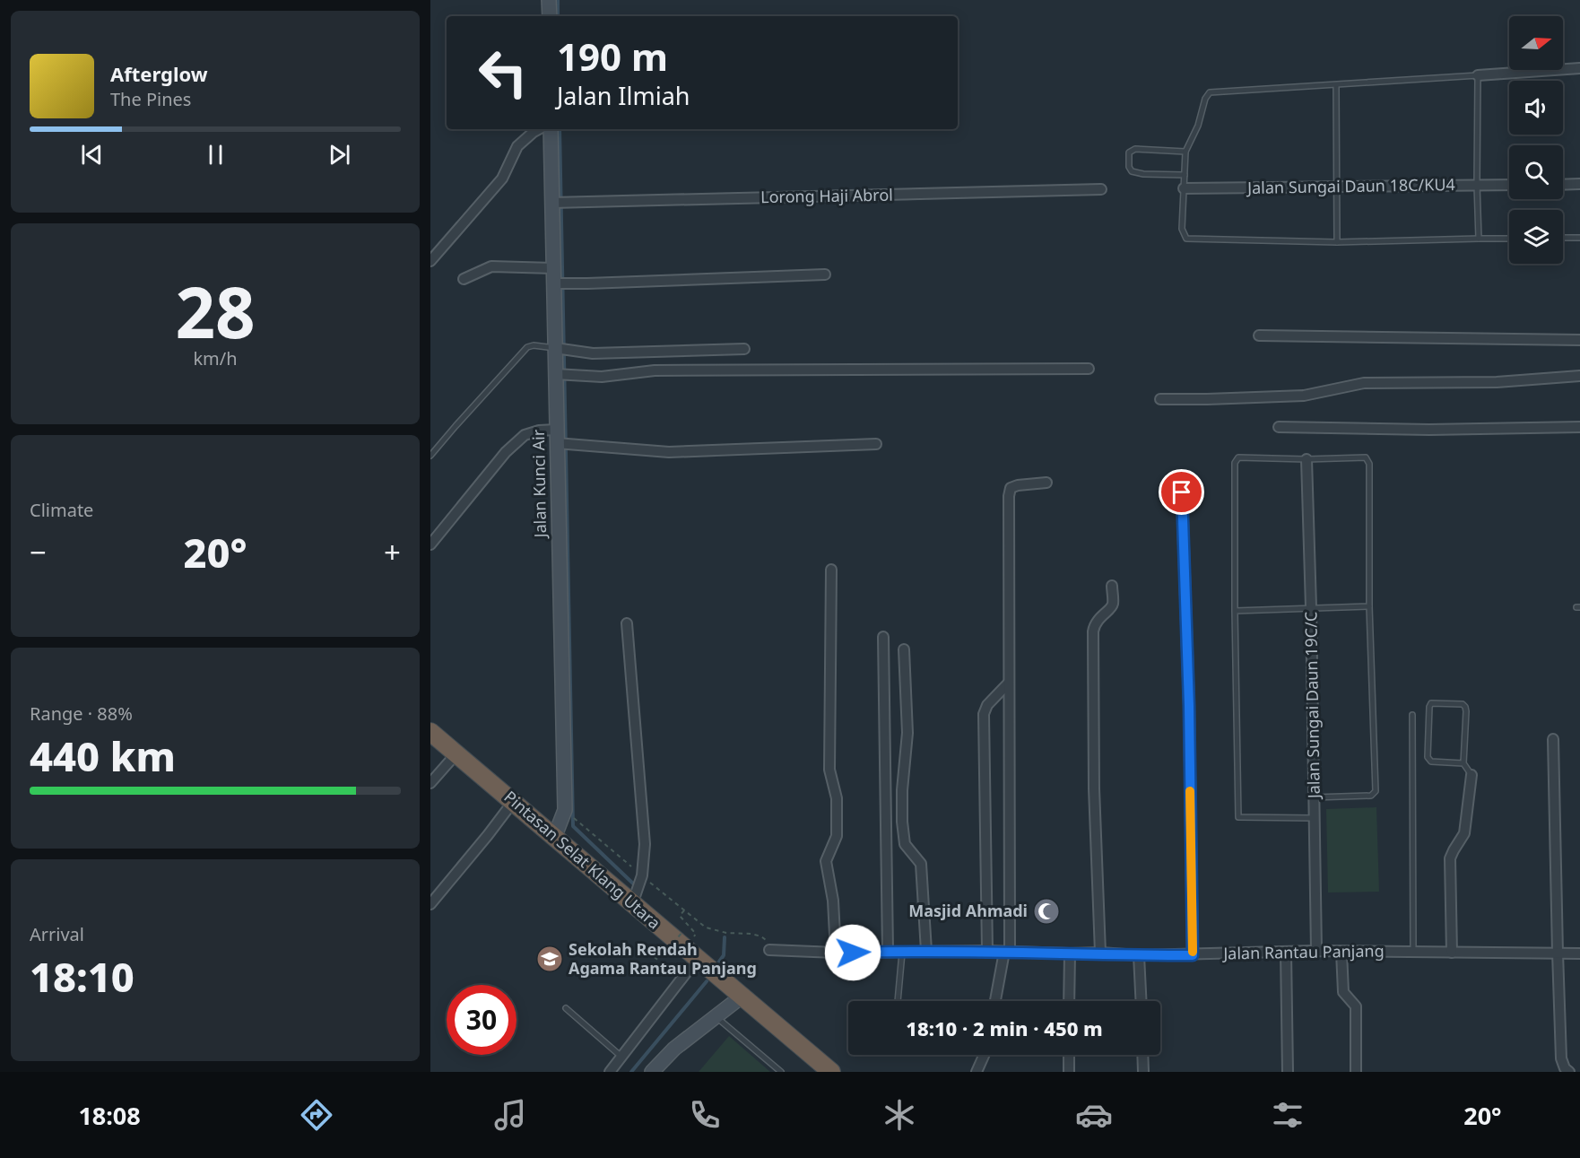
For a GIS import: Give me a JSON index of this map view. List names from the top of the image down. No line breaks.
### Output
{"streets":{"highway":["Pintasan Selat Klang Utara"],"street":["Jalan Sungai Daun 18C/KU4","Lorong Haji Abrol","Jalan Kunci Air","Jalan Sungai Daun 19C/C","Jalan Rantau Panjang"]},"crossings":[["Lorong Haji Abrol","Jalan Kunci Air"],["Jalan Kunci Air","Pintasan Selat Klang Utara"],["Jalan Sungai Daun 19C/C","Jalan Rantau Panjang"]],"places":{"mosque":["Masjid Ahmadi"],"school or university":["Sekolah Rendah Agama Rantau Panjang"]},"north":"right","page":{"turn":["190 m","Jalan Ilmiah"],"song":["Afterglow","The Pines"],"tile":[["28","km/h"],"Climate",["Range · 88%","440 km"],["Arrival","18:10"]],"heat":["−","20°","+"],"limit":"30","trip":"18:10 · 2 min · 450 m","tabs":["18:08","20°"]}}
